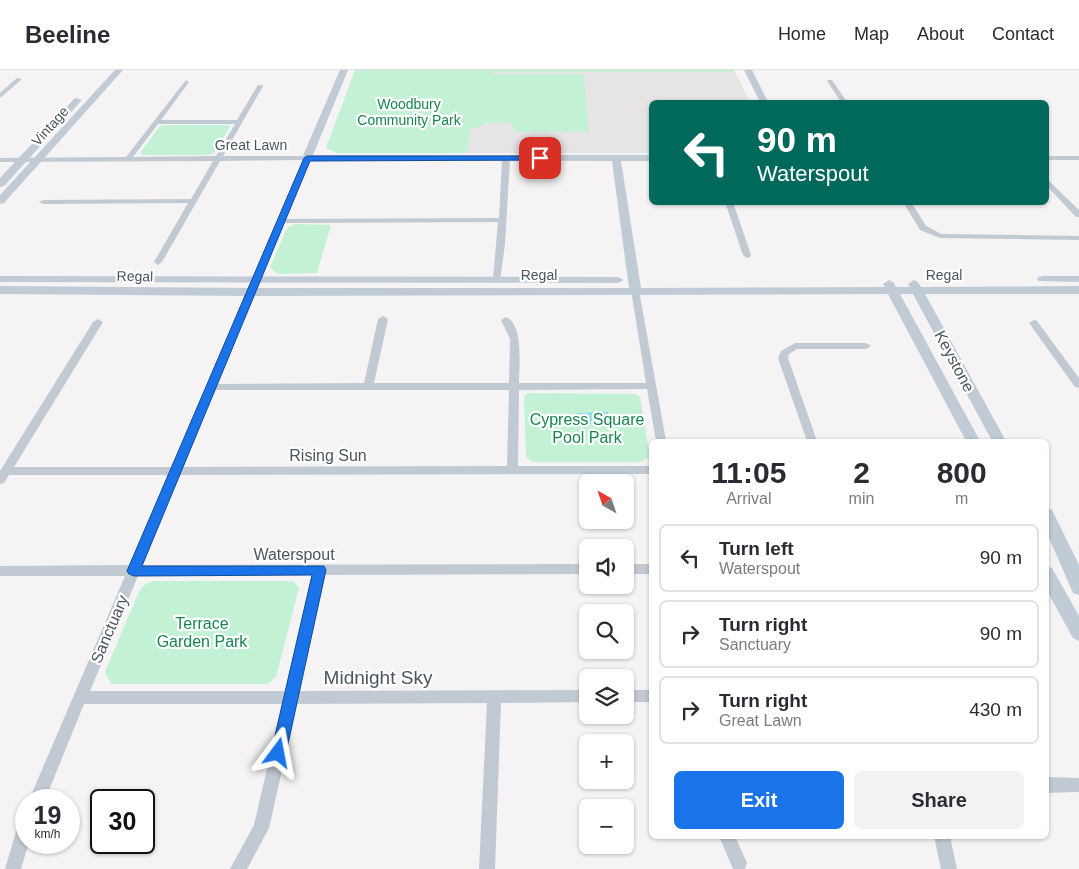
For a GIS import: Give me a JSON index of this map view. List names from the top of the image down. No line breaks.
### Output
{"streets":{"street":["Vintage","Great Lawn","Regal","Keystone","Rising Sun","Waterspout","Sanctuary","Midnight Sky"]},"crossings":[["Vintage","Great Lawn"],["Great Lawn","Sanctuary"],["Regal","Keystone"],["Regal","Sanctuary"],["Rising Sun","Sanctuary"],["Waterspout","Sanctuary"],["Sanctuary","Midnight Sky"]],"parks":["Woodbury Community Park","Cypress Square Pool Park","Terrace Garden Park"],"north":"top left","page":{"header":"Beeline","nav":["Home","Map","About","Contact"],"turn":["90 m","Waterspout"],"eta":["11:05","Arrival","2","min","800","m"],"map_buttons":["+","−"],"list":[{"name":"Turn left","note":"Waterspout","value":"90 m"},{"name":"Turn right","note":"Sanctuary","value":"90 m"},{"name":"Turn right","note":"Great Lawn","value":"430 m"}],"buttons":["Exit","Share"],"speed":"19 km/h","limit":"30"}}
